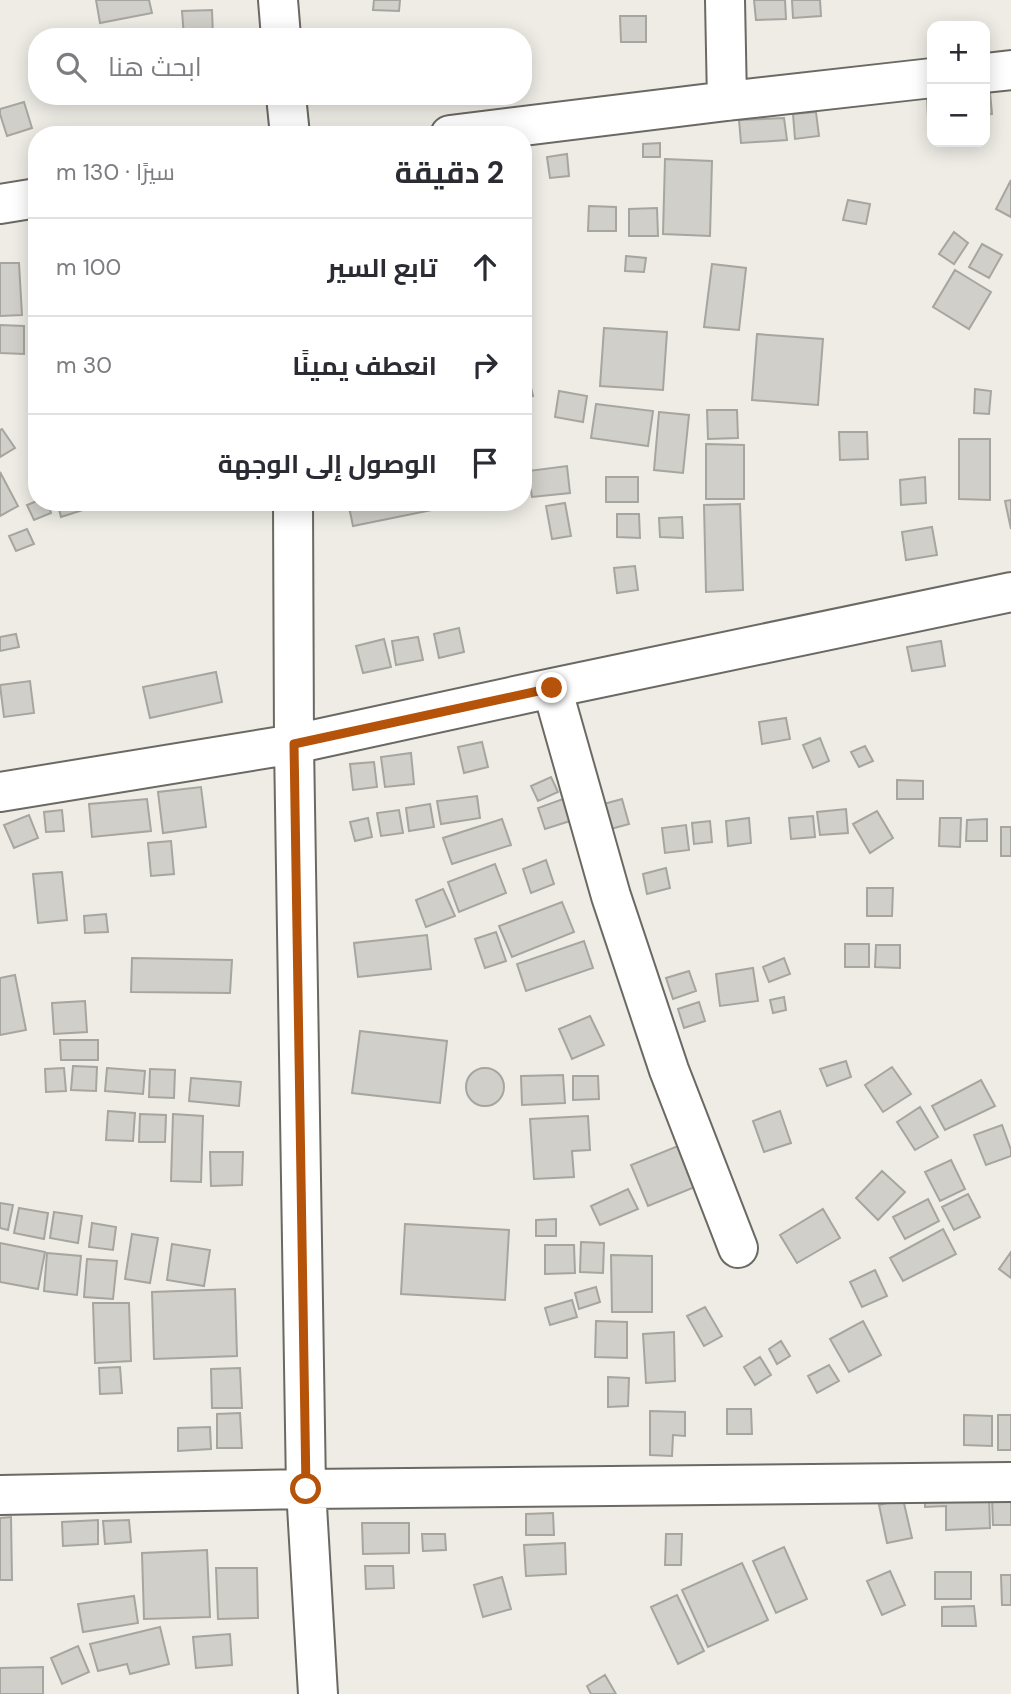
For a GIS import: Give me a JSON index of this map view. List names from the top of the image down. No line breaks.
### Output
{"page":{"map_buttons":["+","−"],"search":"ابحث هنا","heading":["2 دقيقة","سيرًا · 130 m"],"list":[["تابع السير","100 m"],["انعطف يمينًا","30 m"],"الوصول إلى الوجهة"]}}
